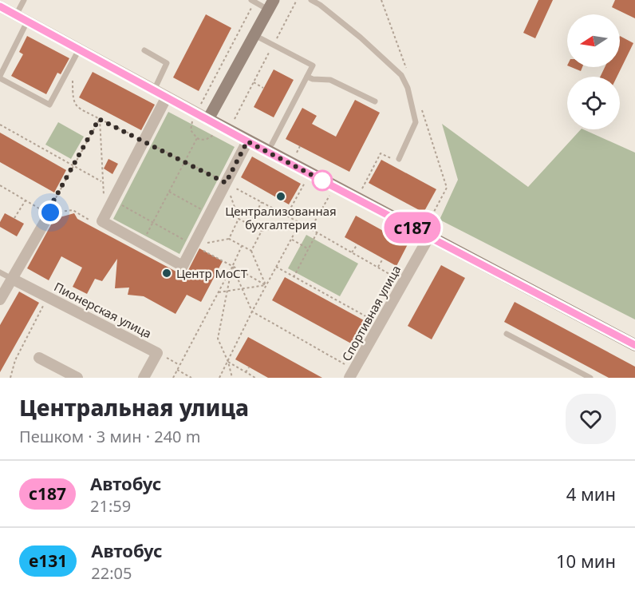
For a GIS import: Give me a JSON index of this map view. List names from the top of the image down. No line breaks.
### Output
{"streets":{"street":["Пионерская улица","Спортивная улица"]},"places":["Централизованная бухгалтерия","Центр МоСТ"],"lines":["bus line с187"],"north":"left","page":{"on_map":"с187","heading":["Центральная улица","Пешком · 3 мин · 240 m"],"list":[{"mark":"с187","name":"Автобус","note":"21:59","value":"4 мин"},{"mark":"е131","name":"Автобус","note":"22:05","value":"10 мин"}]}}
